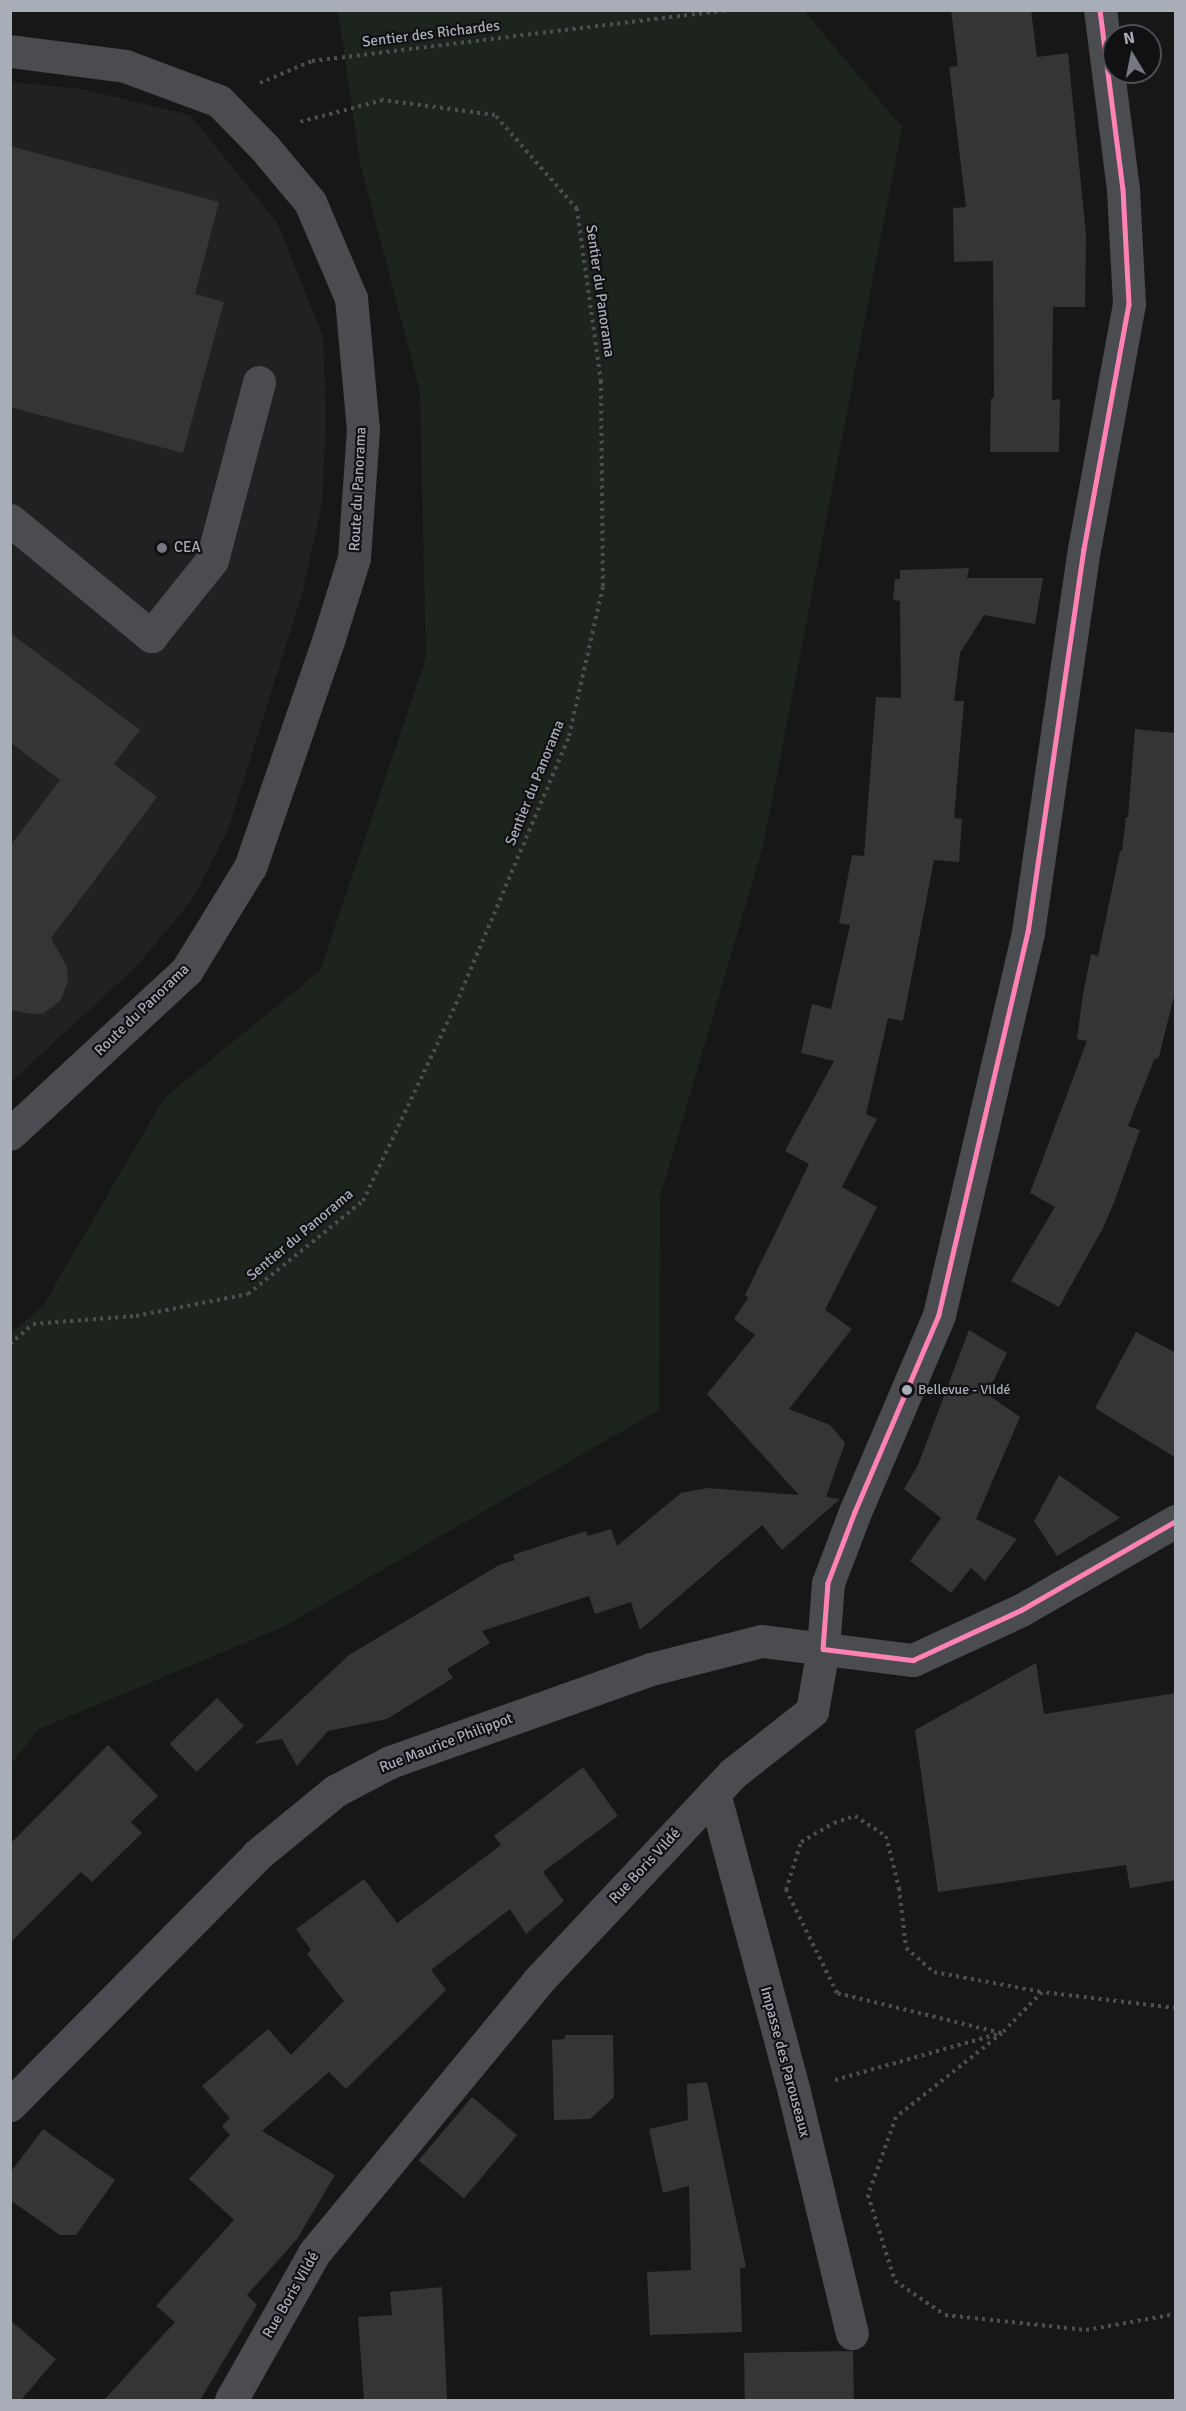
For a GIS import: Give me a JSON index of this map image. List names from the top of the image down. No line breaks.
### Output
{"streets":{"street":["Route du Panorama","Rue Maurice Philippot","Rue Boris Vildé","Impasse des Parouseaux"],"path":["Sentier des Richardes","Sentier du Panorama"]},"crossings":[["Sentier des Richardes","Route du Panorama"],["Sentier du Panorama","Route du Panorama"],["Rue Maurice Philippot","Rue Boris Vildé"],["Rue Boris Vildé","Impasse des Parouseaux"]],"places":["CEA","Bellevue - Vildé"],"north":"top"}
